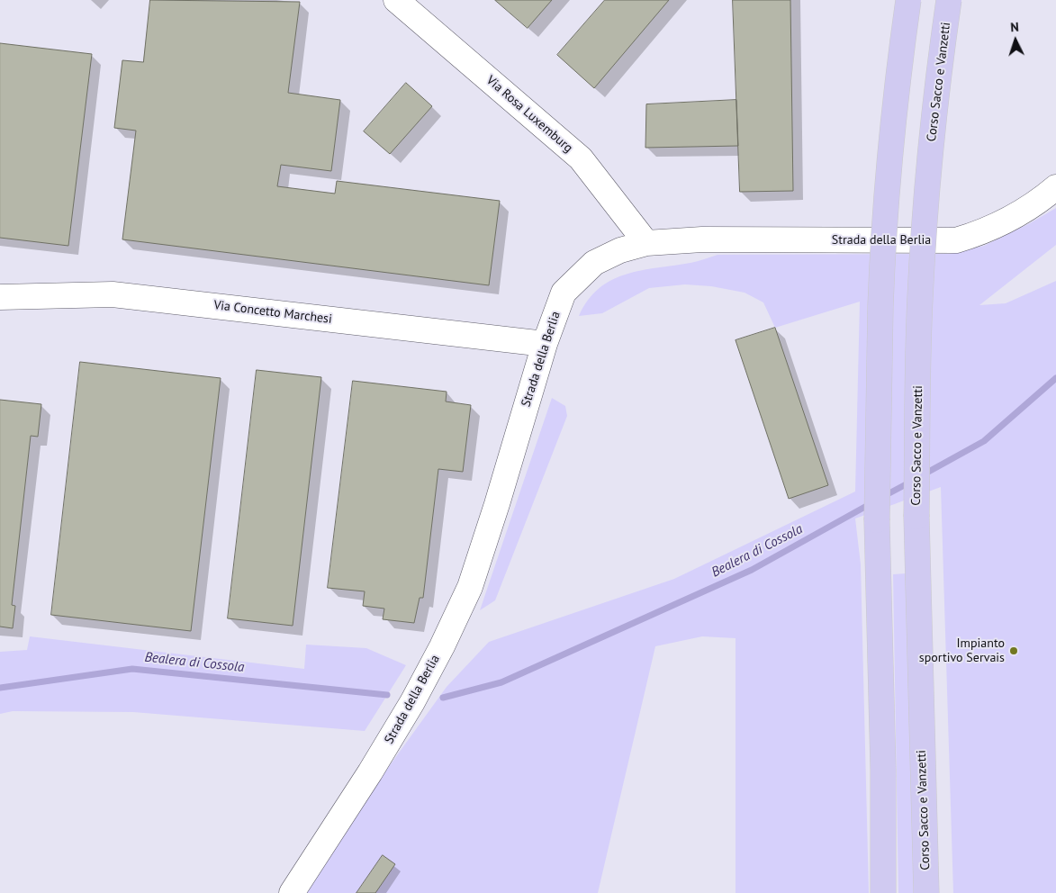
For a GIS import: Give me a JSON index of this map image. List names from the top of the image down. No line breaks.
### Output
{"streets":{"main road":["Corso Sacco e Vanzetti"],"street":["Via Rosa Luxemburg","Strada della Berlia","Via Concetto Marchesi"]},"crossings":[["Via Rosa Luxemburg","Strada della Berlia"],["Strada della Berlia","Via Concetto Marchesi"]],"water":["Bealera di Cossola"],"places":["Impianto sportivo Servais"],"north":"top"}
